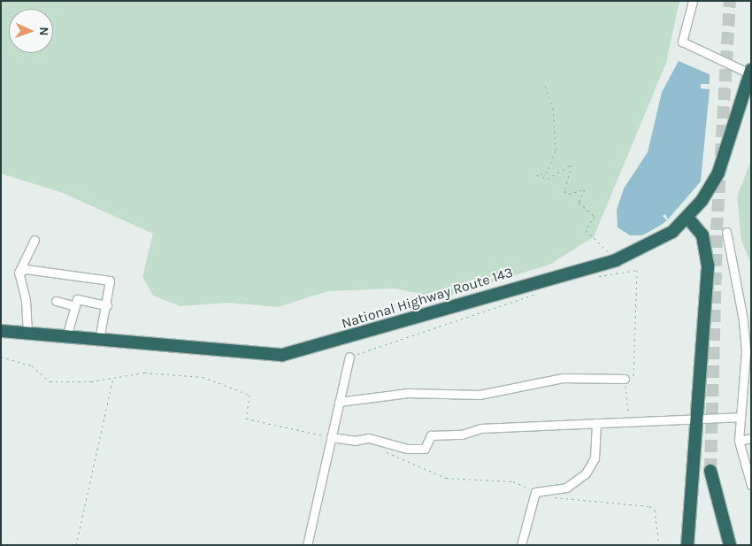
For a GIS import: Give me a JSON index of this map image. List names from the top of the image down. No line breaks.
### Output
{"streets":{"highway":["National Highway Route 143"]},"north":"right"}
